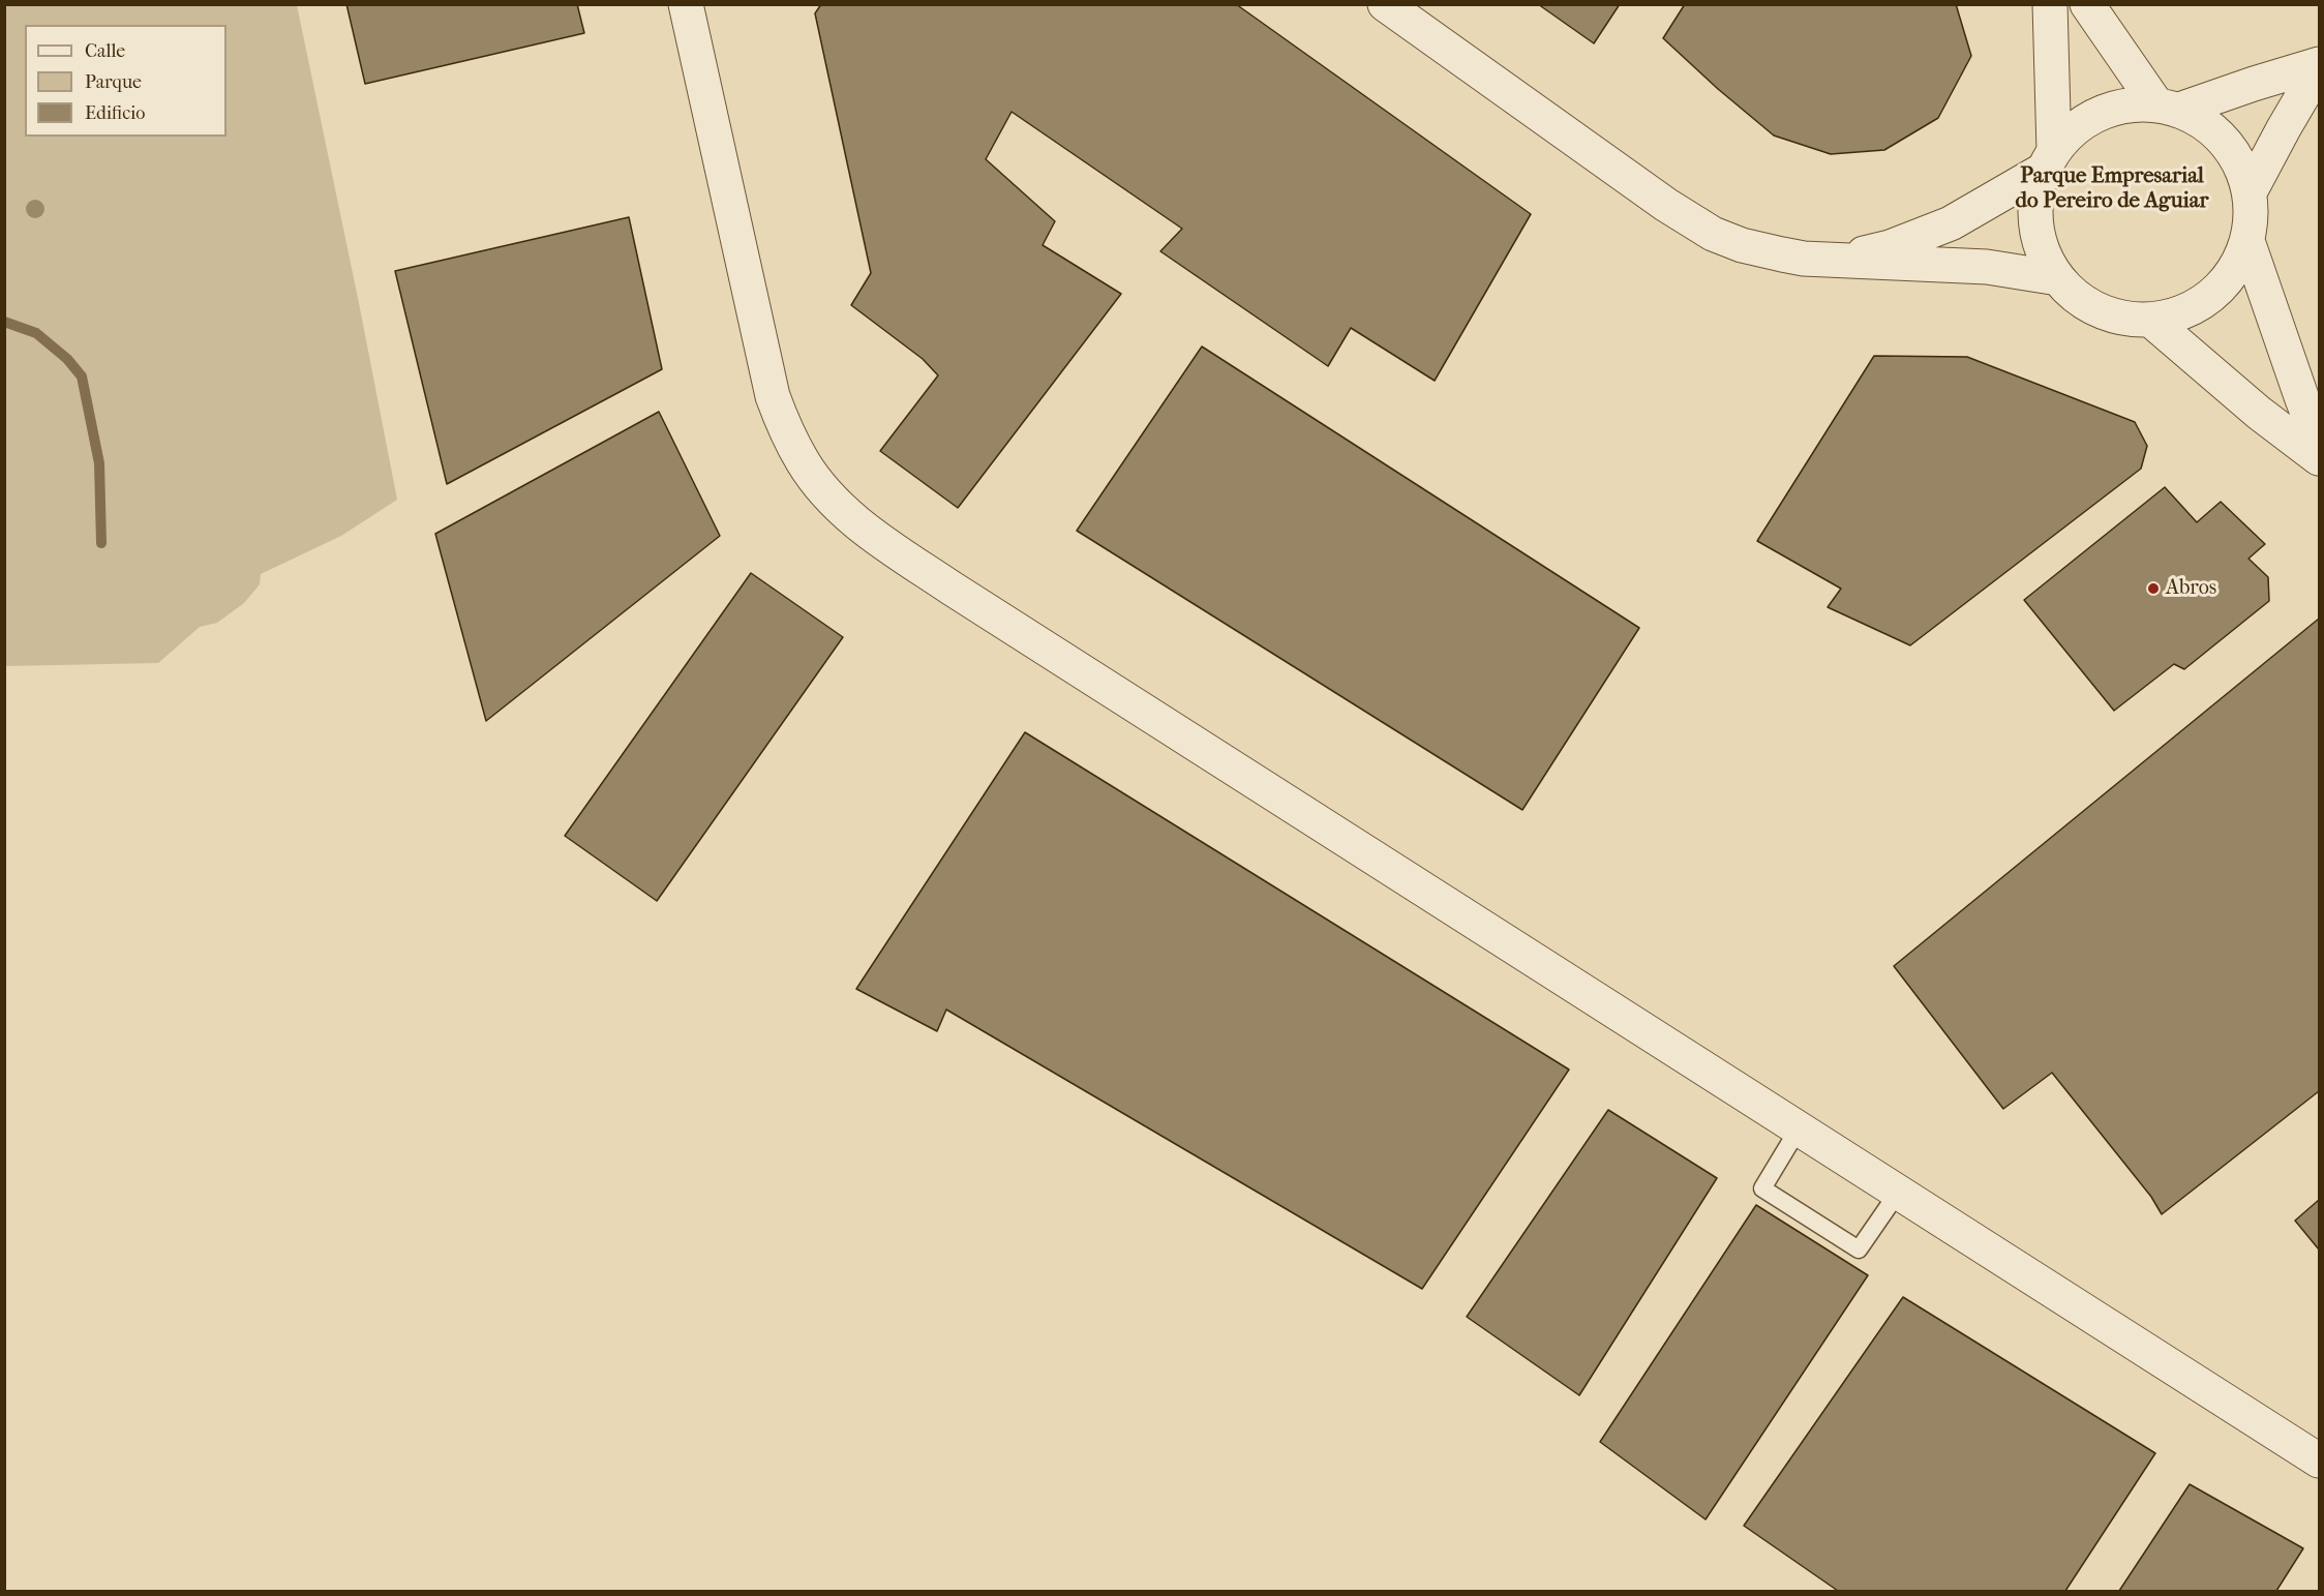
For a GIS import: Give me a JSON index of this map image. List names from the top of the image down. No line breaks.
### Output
{"districts":["Parque Empresarial do Pereiro de Aguiar"],"places":["Abros"],"legend":["Calle","Parque","Edificio"]}
